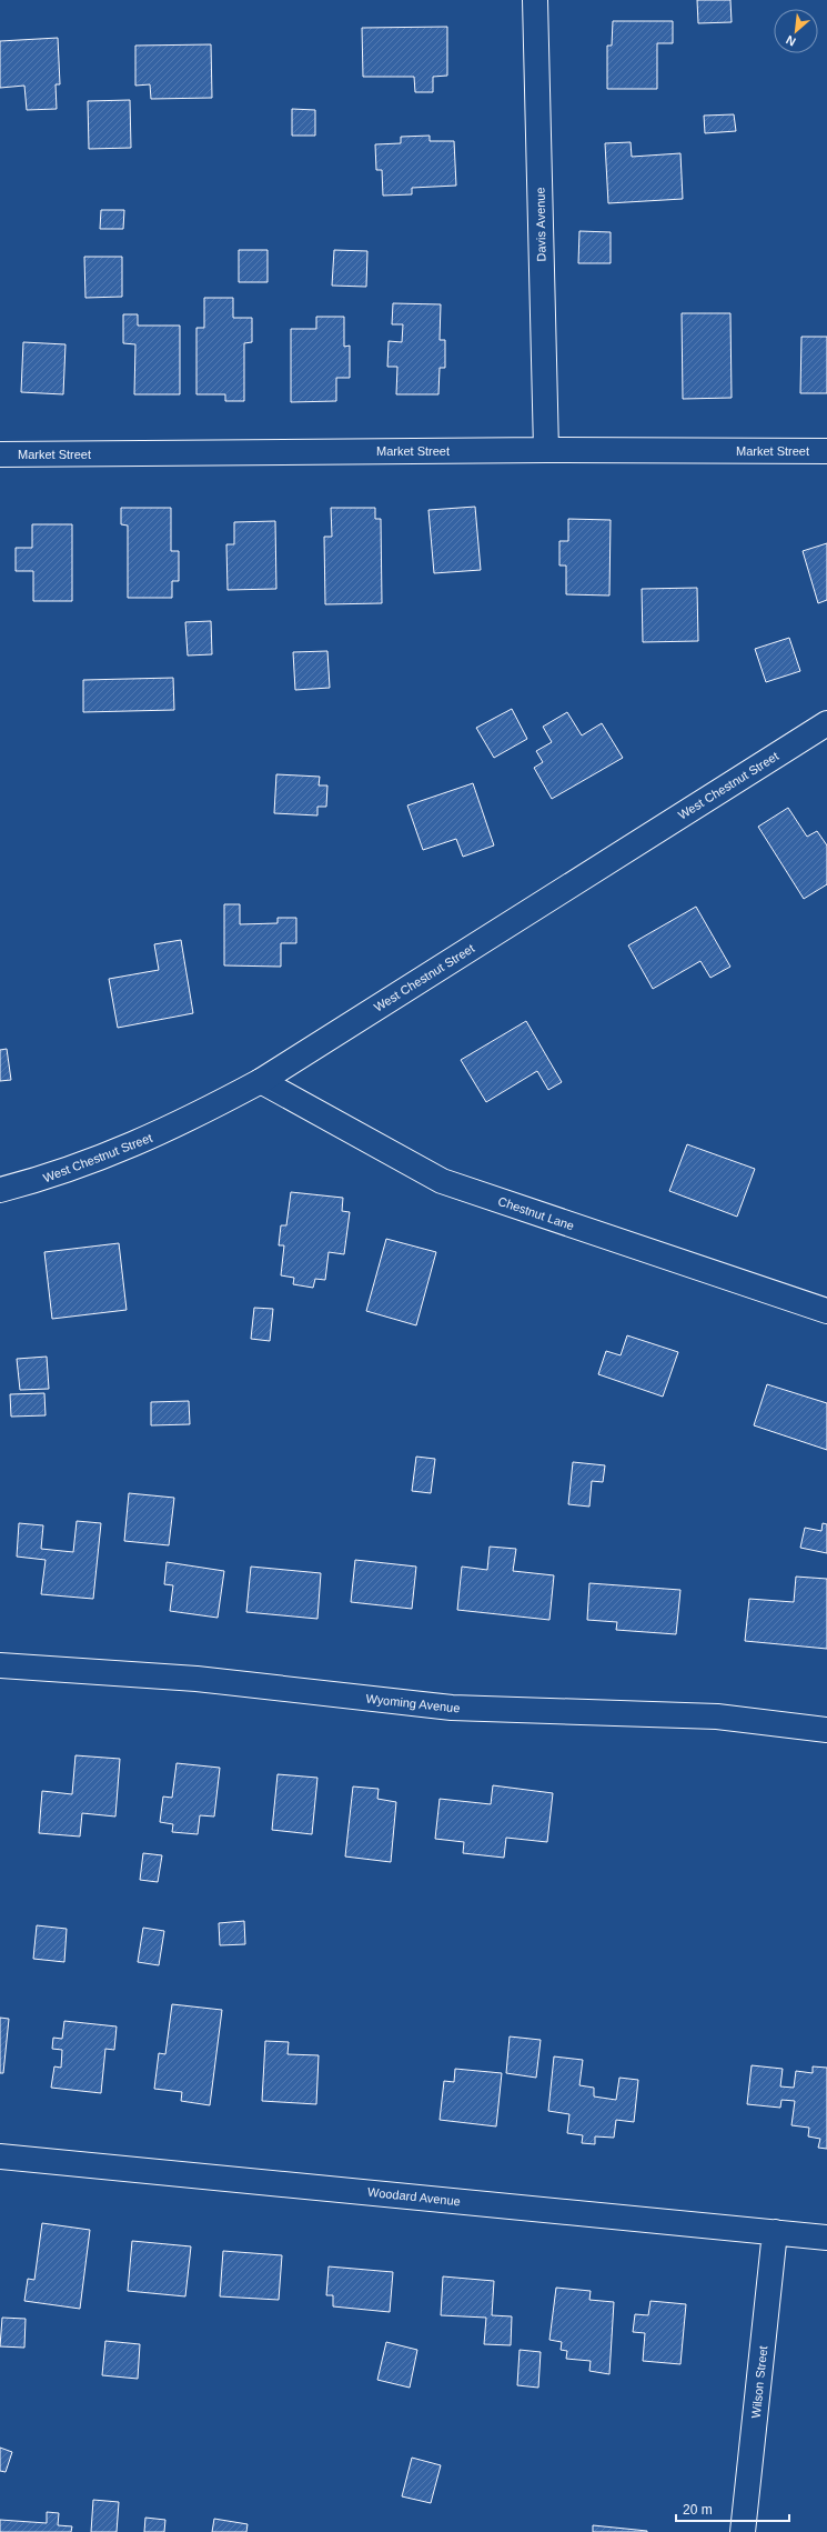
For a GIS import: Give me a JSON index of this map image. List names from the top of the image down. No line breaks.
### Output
{"streets":{"street":["Davis Avenue","Market Street","West Chestnut Street","Chestnut Lane","Wyoming Avenue","Woodard Avenue","Wilson Street"]},"crossings":[["Davis Avenue","Market Street"],["West Chestnut Street","Chestnut Lane"],["Woodard Avenue","Wilson Street"]],"scale_bar":"20 m","north":"bottom left"}
